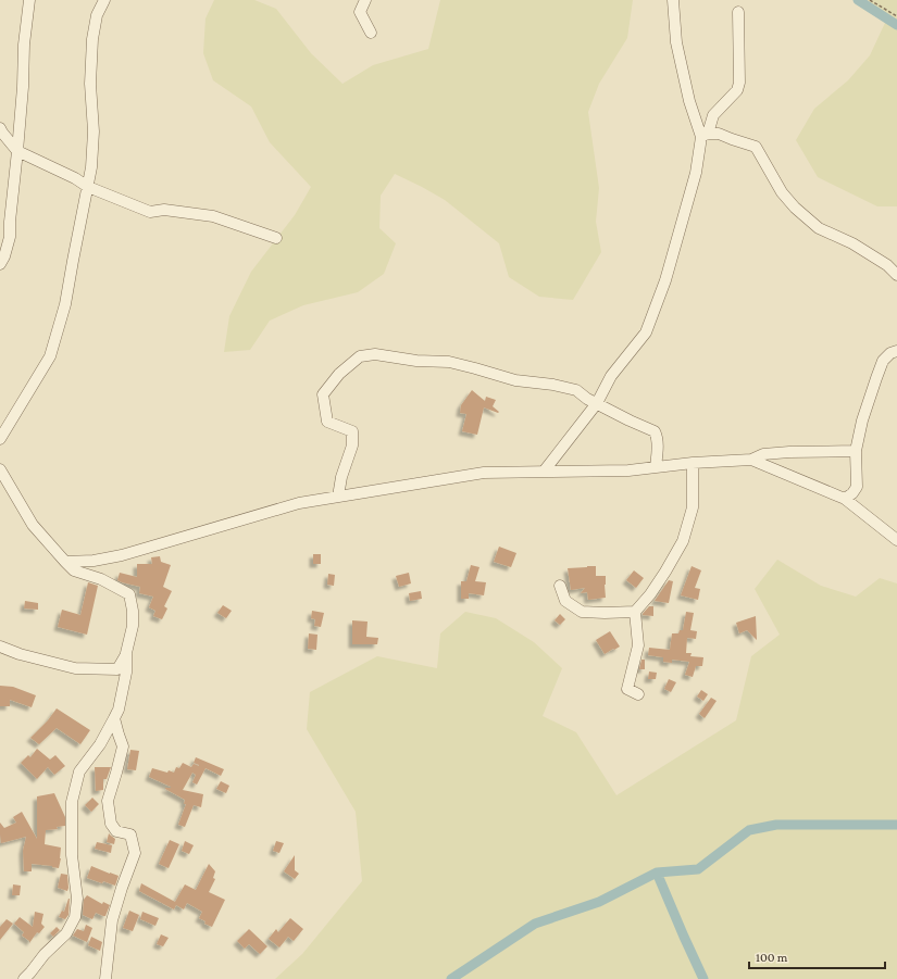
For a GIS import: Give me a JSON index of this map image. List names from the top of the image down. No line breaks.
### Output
{"scale_bar":"100 m"}
